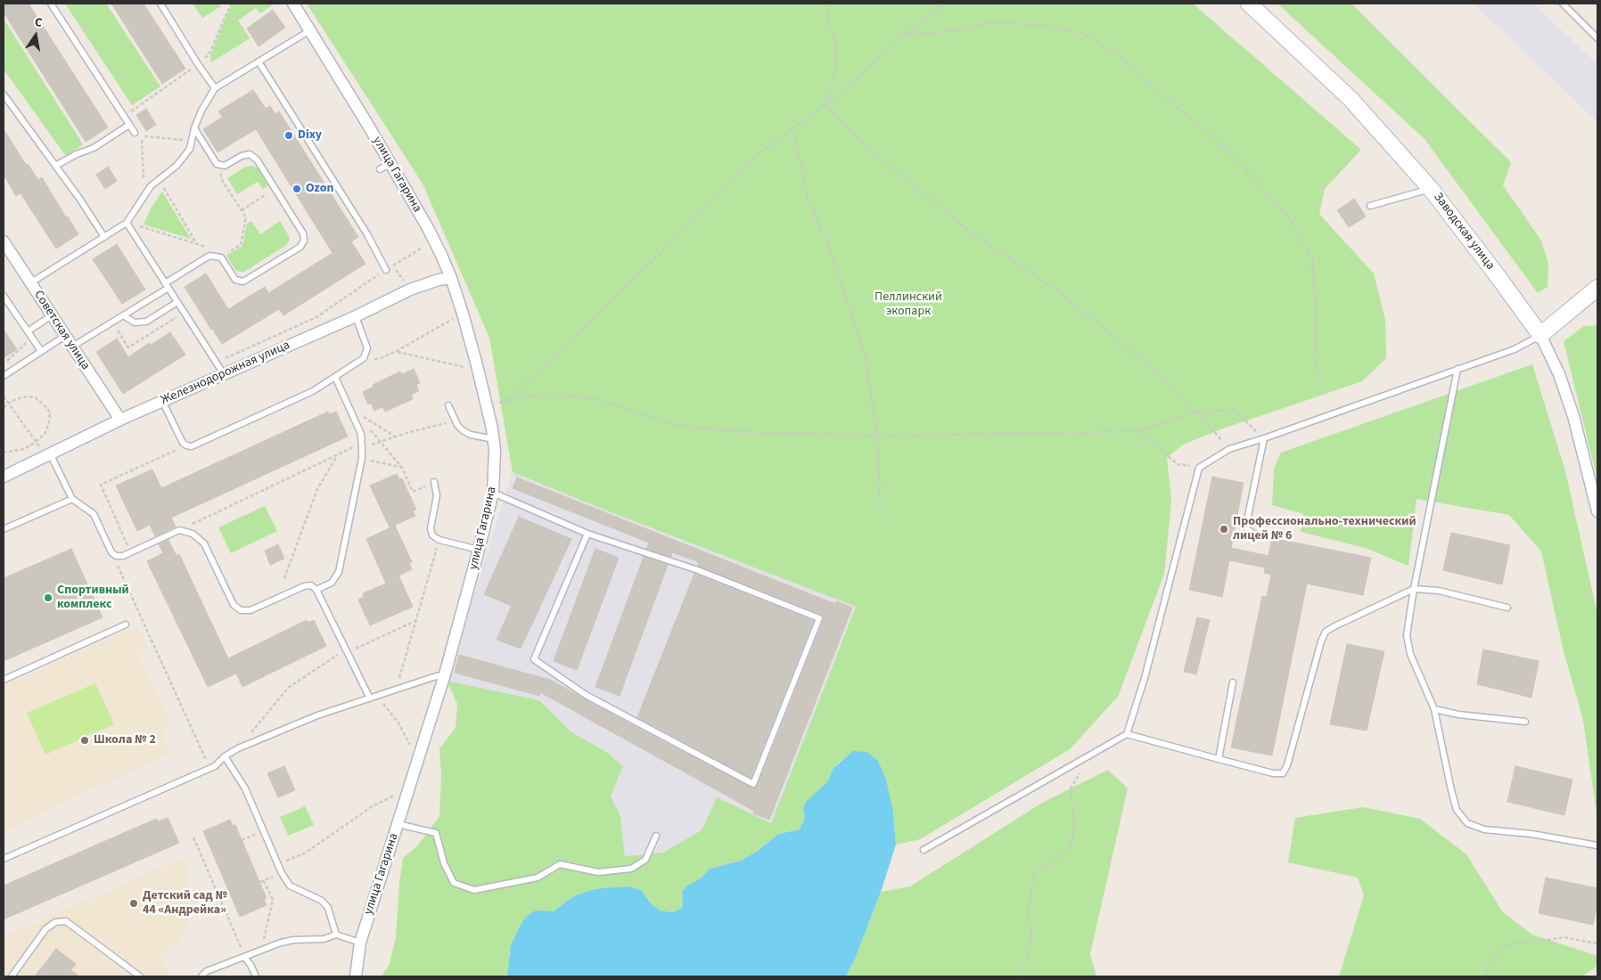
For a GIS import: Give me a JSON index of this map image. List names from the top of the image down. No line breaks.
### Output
{"streets":{"street":["улица Гагарина","Заводская улица","Советская улица","Железнодорожная улица"]},"crossings":[["улица Гагарина","Железнодорожная улица"],["Советская улица","Железнодорожная улица"]],"parks":["Пеллинский экопарк"],"places":["Dixy","Ozon","Профессионально-технический лицей № 6","Спортивный комплекс","Школа № 2","Детский сад № 44 «Андрейка»"],"north":"top"}
